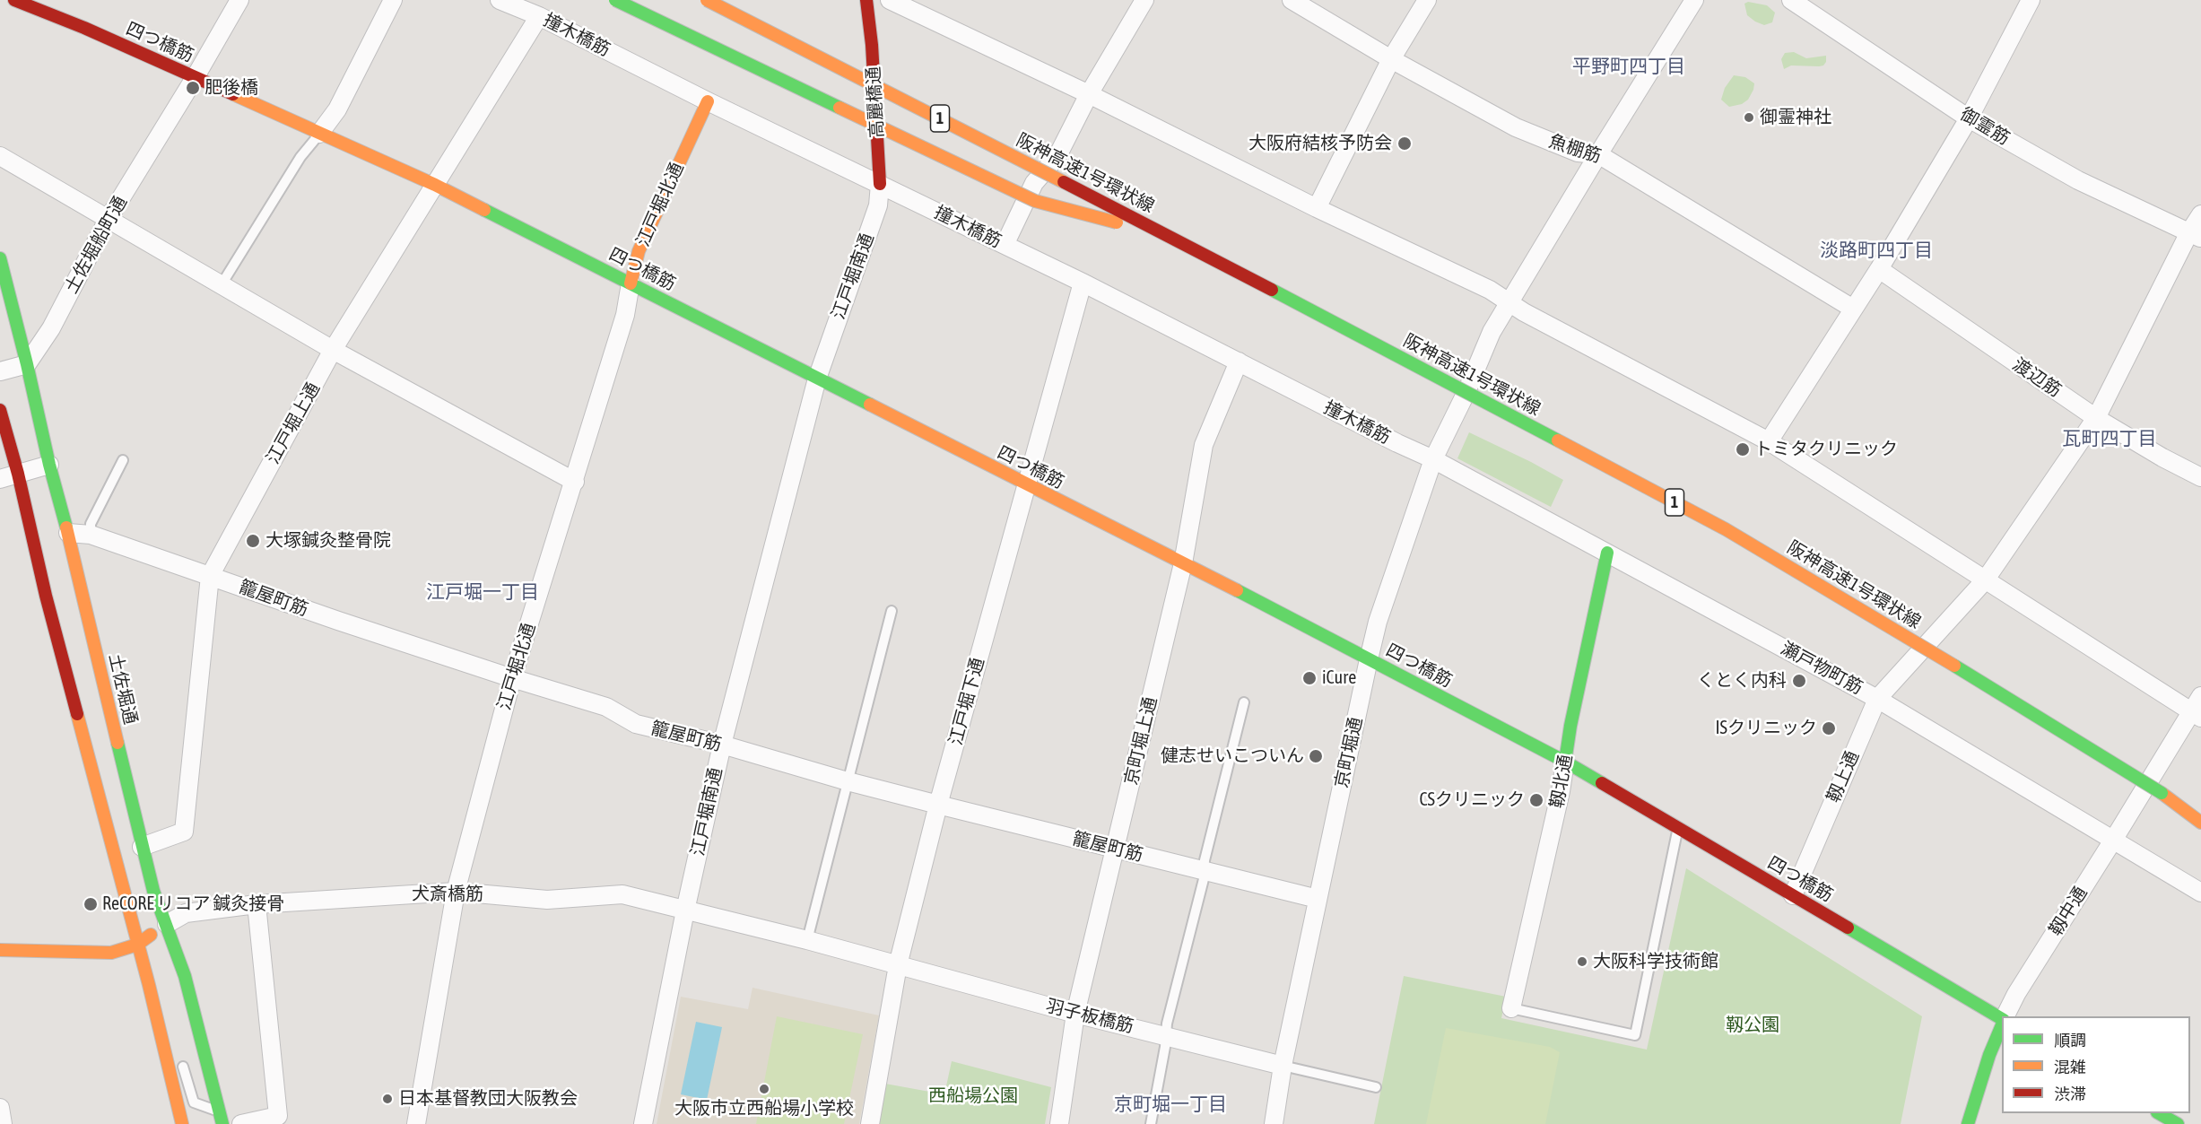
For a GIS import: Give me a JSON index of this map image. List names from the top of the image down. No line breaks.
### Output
{"streets":{"main road":["四つ橋筋","高麗橋通","1","阪神高速1号環状線","江戸堀北通","土佐堀通","靱北通","犬斎橋筋","靱中通"],"street":["撞木橋筋","御霊筋","魚棚筋","土佐堀船町通","江戸堀南通","渡辺筋","江戸堀上通","籠屋町筋","瀬戸物町筋","江戸堀下通","京町堀上通","京町堀通","靱上通","羽子板橋筋"]},"crossings":[["撞木橋筋","高麗橋通"],["撞木橋筋","江戸堀北通"],["撞木橋筋","江戸堀上通"],["撞木橋筋","瀬戸物町筋"],["撞木橋筋","江戸堀下通"],["撞木橋筋","京町堀上通"],["撞木橋筋","京町堀通"],["四つ橋筋","江戸堀北通"],["四つ橋筋","土佐堀船町通"],["四つ橋筋","江戸堀南通"],["四つ橋筋","江戸堀上通"],["四つ橋筋","江戸堀下通"],["四つ橋筋","京町堀上通"],["四つ橋筋","京町堀通"],["四つ橋筋","靱上通"],["四つ橋筋","靱北通"],["高麗橋通","江戸堀南通"],["御霊筋","靱上通"],["魚棚筋","京町堀通"],["江戸堀北通","籠屋町筋"],["江戸堀北通","犬斎橋筋"],["土佐堀船町通","土佐堀通"],["江戸堀南通","籠屋町筋"],["江戸堀南通","犬斎橋筋"],["渡辺筋","靱上通"],["江戸堀上通","籠屋町筋"],["江戸堀上通","土佐堀通"],["籠屋町筋","土佐堀通"],["籠屋町筋","江戸堀下通"],["籠屋町筋","京町堀上通"],["籠屋町筋","京町堀通"],["瀬戸物町筋","京町堀通"],["瀬戸物町筋","靱上通"],["瀬戸物町筋","靱北通"],["瀬戸物町筋","靱中通"],["土佐堀通","犬斎橋筋"],["江戸堀下通","犬斎橋筋"],["江戸堀下通","羽子板橋筋"],["京町堀上通","羽子板橋筋"],["京町堀通","羽子板橋筋"],["犬斎橋筋","羽子板橋筋"]],"districts":["平野町四丁目","淡路町四丁目","瓦町四丁目","江戸堀一丁目","京町堀一丁目"],"parks":["靱公園","西船場公園"],"places":["肥後橋","御霊神社","大阪府結核予防会","トミタクリニック","大塚鍼灸整骨院","iCure","くとく内科","ISクリニック","健志せいこついん","CSクリニック","ReCORE リコア 鍼灸接骨","大阪科学技術館","大阪市立西船場小学校","日本基督教団大阪教会"],"legend":["順調","混雑","渋滞"]}
